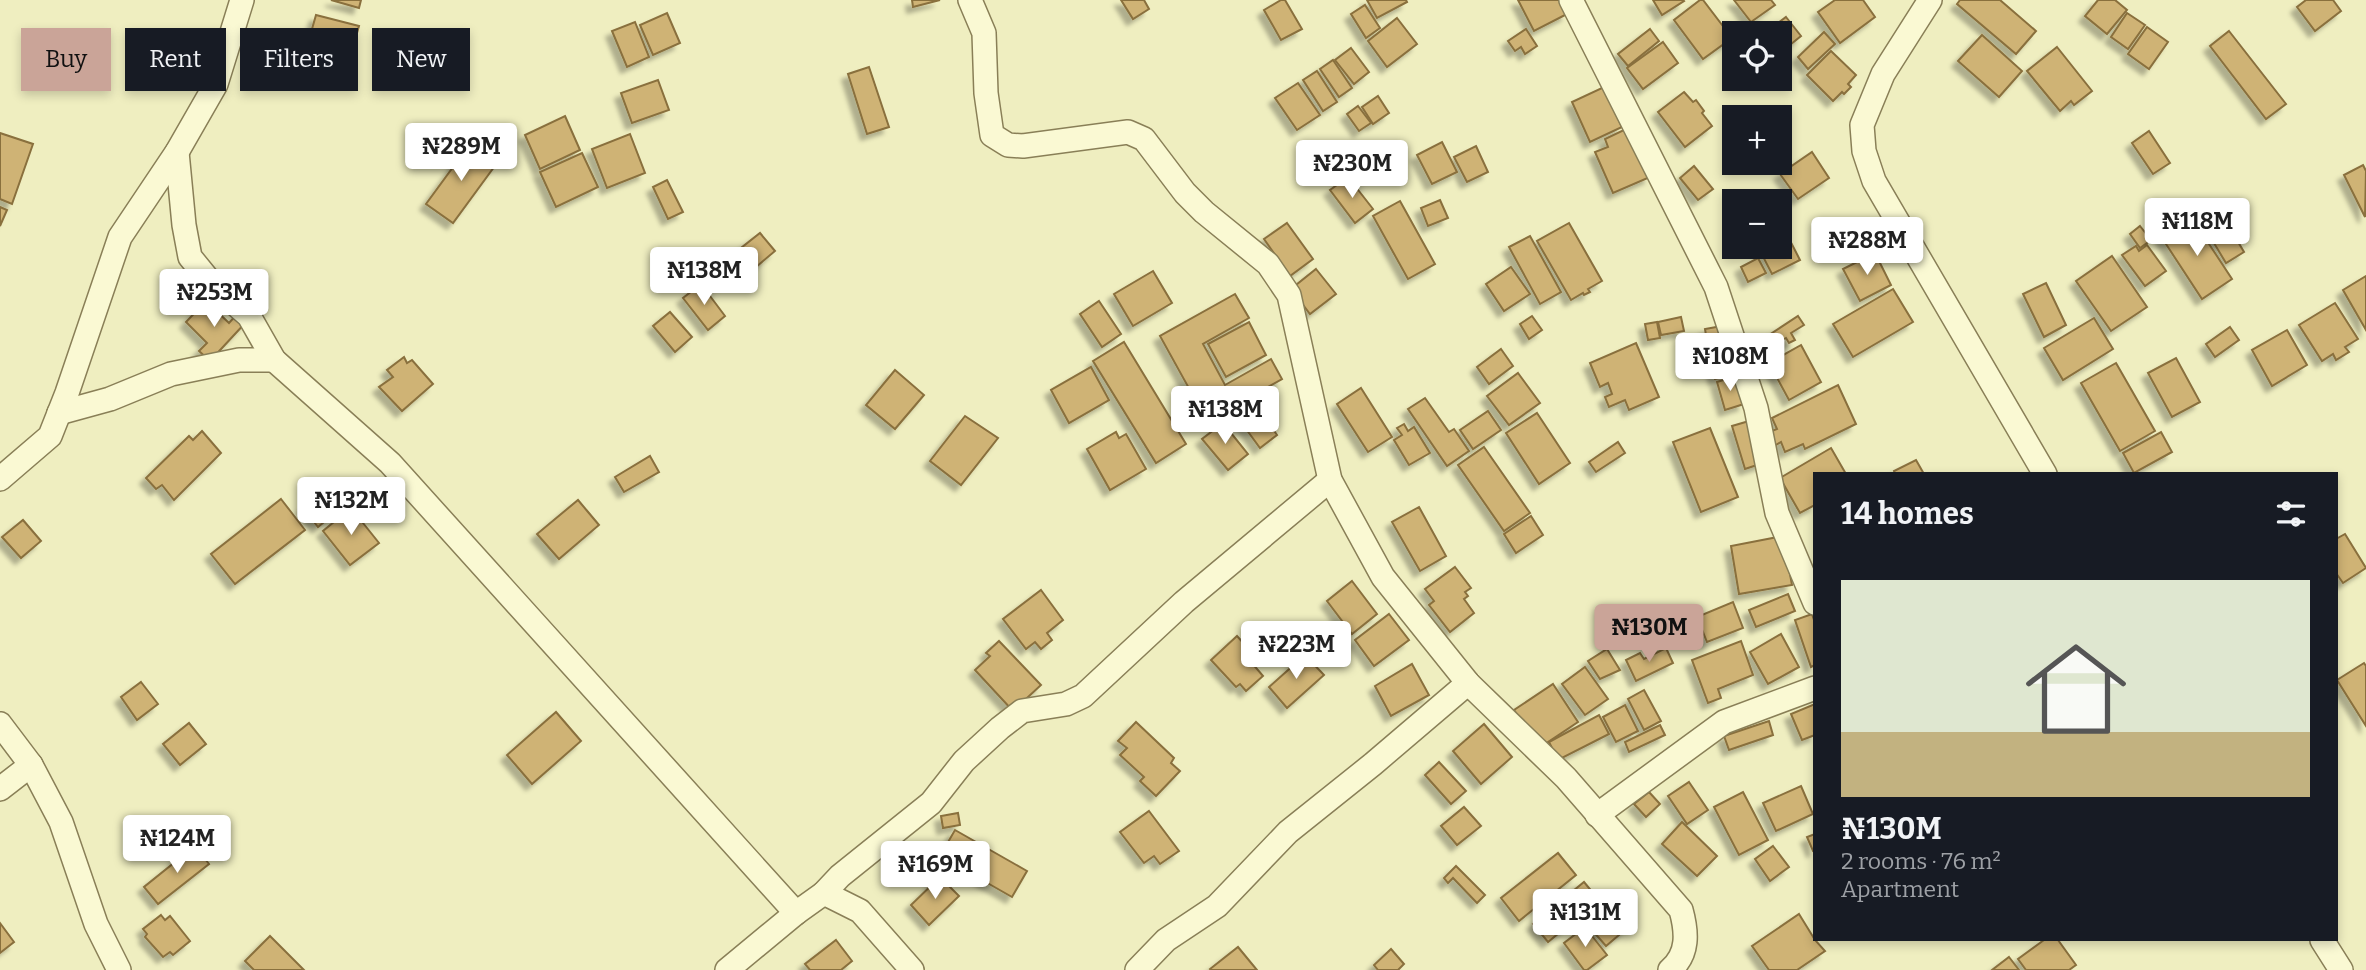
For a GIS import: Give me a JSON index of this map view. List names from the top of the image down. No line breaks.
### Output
{"page":{"map_buttons":["+","−"],"chip":["Buy","Rent","Filters","New"],"price":["₦289M","₦230M","₦118M","₦288M","₦138M","₦253M","₦108M","₦138M","₦132M","₦130M","₦223M","₦124M","₦169M","₦131M"],"heading":"14 homes","list":[{"name":"₦130M","note":"2 rooms · 76 m² · Apartment"}]}}
